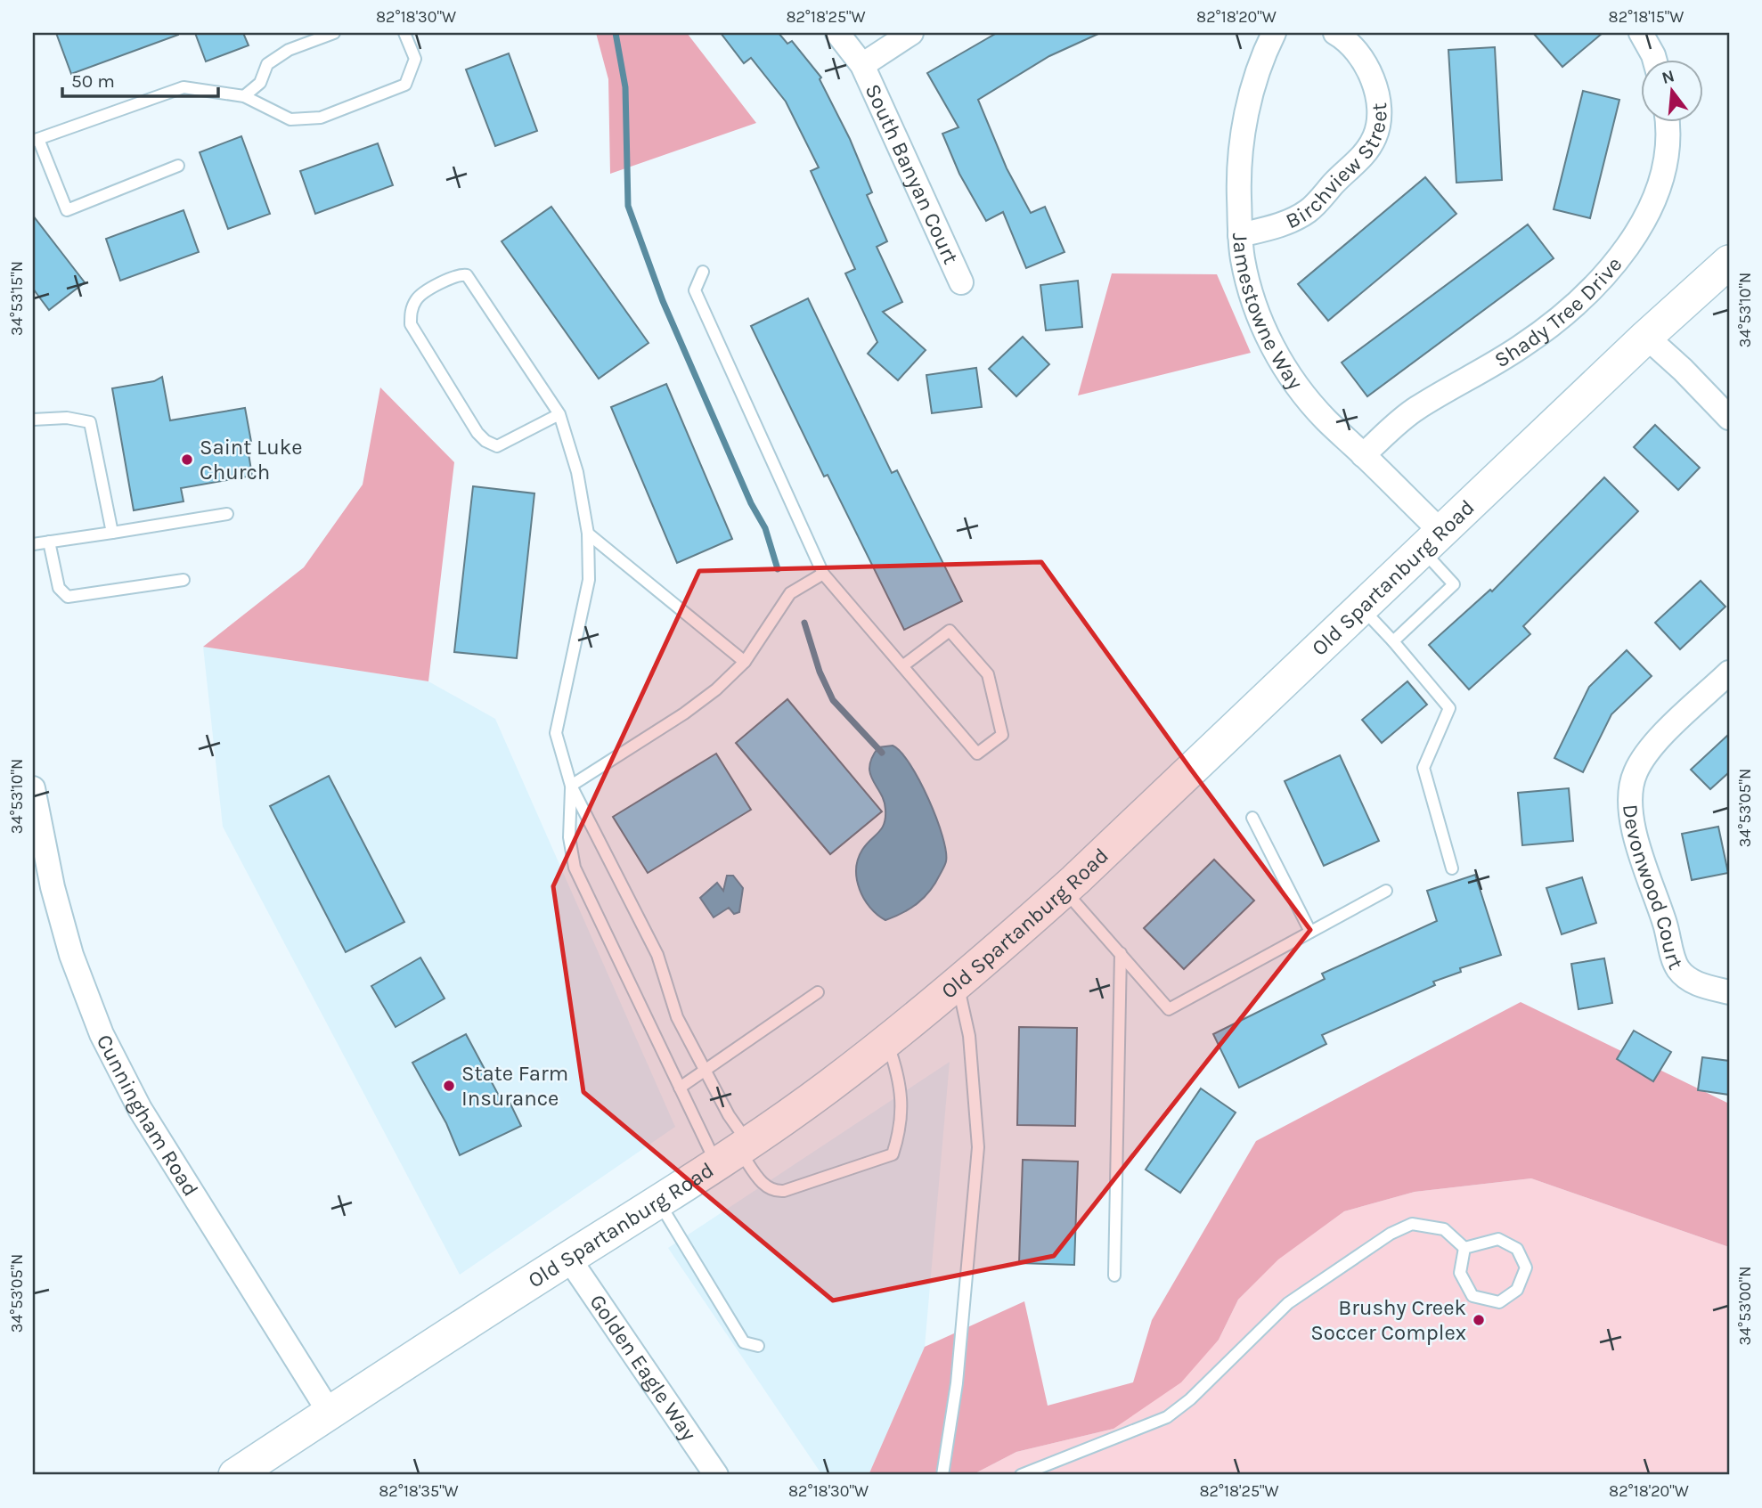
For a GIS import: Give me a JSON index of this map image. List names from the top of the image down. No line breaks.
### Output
{"streets":{"main road":["Old Spartanburg Road"],"street":["Birchview Street","South Banyan Court","Jamestowne Way","Shady Tree Drive","Devonwood Court","Cunningham Road","Golden Eagle Way"]},"crossings":[["Birchview Street","Jamestowne Way"],["Jamestowne Way","Shady Tree Drive"],["Jamestowne Way","Old Spartanburg Road"],["Old Spartanburg Road","Cunningham Road"],["Old Spartanburg Road","Golden Eagle Way"]],"places":["Saint Luke Church","State Farm Insurance","Brushy Creek Soccer Complex"],"scale_bar":"50 m","north":"top","coordinates":["82°18'30\"W","82°18'25\"W","82°18'20\"W","82°18'15\"W","34°53'15\"N","34°53'10\"N","34°53'05\"N","34°53'00\"N","82°18'35\"W"]}
